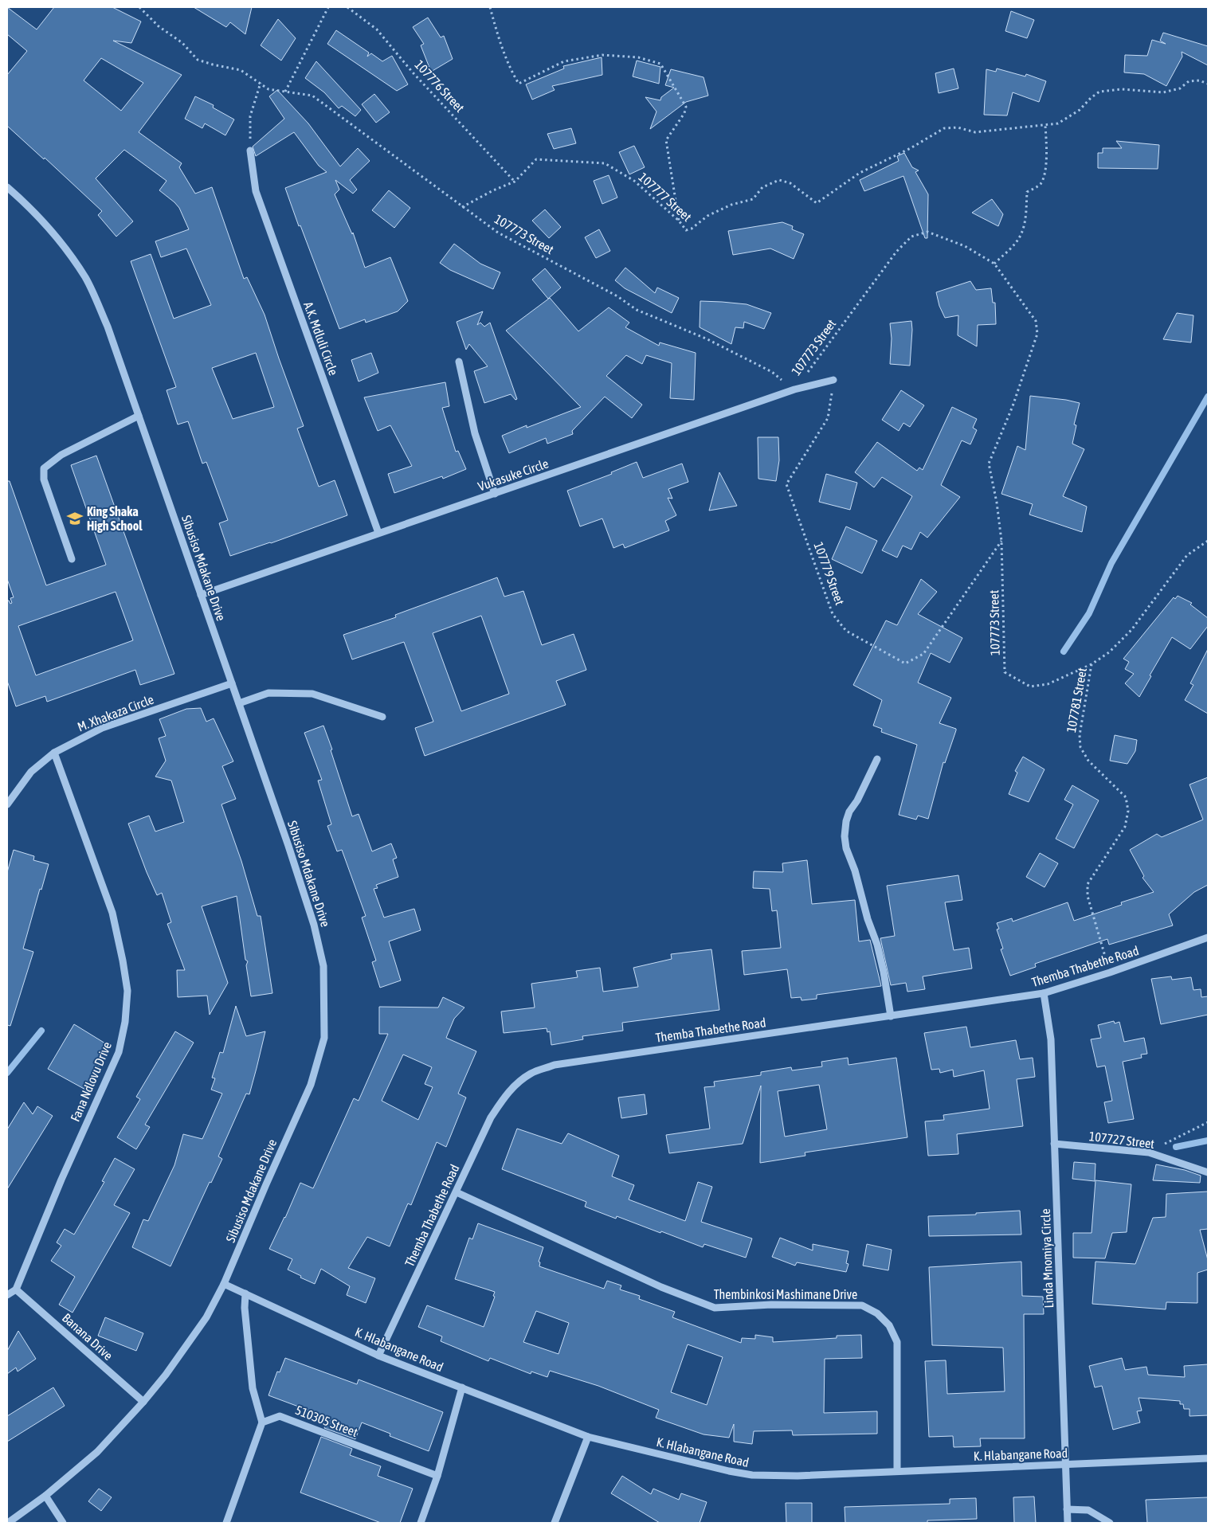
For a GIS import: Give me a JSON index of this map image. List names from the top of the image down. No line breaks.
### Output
{"streets":{"street":["A.K. Mdluli Circle","Vukasuke Circle","Sibusiso Mdakane Drive","M. Xhakaza Circle","Themba Thabethe Road","Fana Ndlovu Drive","107727 Street","Linda Mnomiya Circle","Thembinkosi Mashimane Drive","Banana Drive","K. Hlabangane Road","510305 Street"],"path":["107776 Street","107777 Street","107773 Street","107779 Street","107781 Street"]},"crossings":[["107776 Street","107777 Street"],["107777 Street","107773 Street"],["107773 Street","Vukasuke Circle"],["107773 Street","107779 Street"],["107773 Street","107781 Street"],["A.K. Mdluli Circle","Vukasuke Circle"],["Vukasuke Circle","Sibusiso Mdakane Drive"],["Vukasuke Circle","107779 Street"],["Sibusiso Mdakane Drive","M. Xhakaza Circle"],["Sibusiso Mdakane Drive","Banana Drive"],["Sibusiso Mdakane Drive","K. Hlabangane Road"],["107781 Street","Themba Thabethe Road"],["M. Xhakaza Circle","Fana Ndlovu Drive"],["Themba Thabethe Road","Linda Mnomiya Circle"],["Themba Thabethe Road","Thembinkosi Mashimane Drive"],["Themba Thabethe Road","K. Hlabangane Road"],["Fana Ndlovu Drive","Banana Drive"],["107727 Street","Linda Mnomiya Circle"],["Linda Mnomiya Circle","K. Hlabangane Road"],["Thembinkosi Mashimane Drive","K. Hlabangane Road"]],"places":{"school or university":["King Shaka High School"]}}
